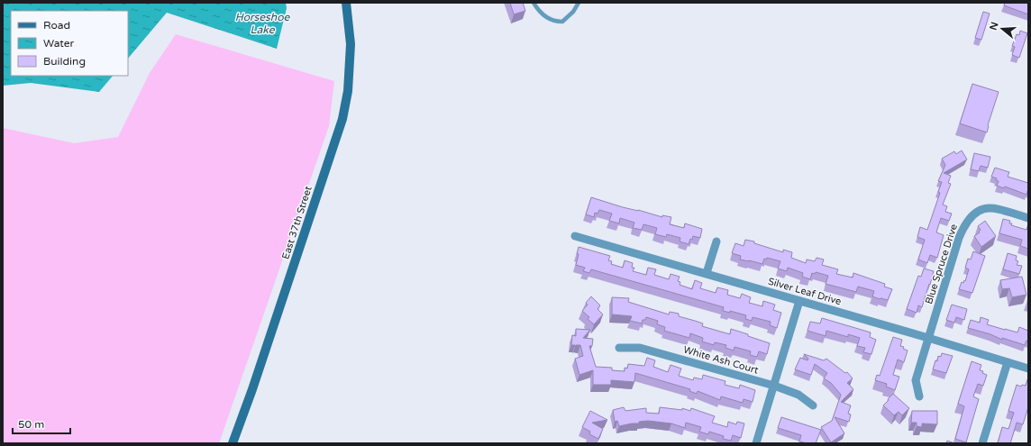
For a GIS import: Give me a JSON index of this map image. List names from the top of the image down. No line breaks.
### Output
{"streets":{"main road":["East 37th Street"],"street":["Blue Spruce Drive","Silver Leaf Drive","White Ash Court"]},"crossings":[["Blue Spruce Drive","Silver Leaf Drive"]],"water":["Horseshoe Lake"],"legend":["Road","Water","Building"],"scale_bar":"50 m","north":"left"}
